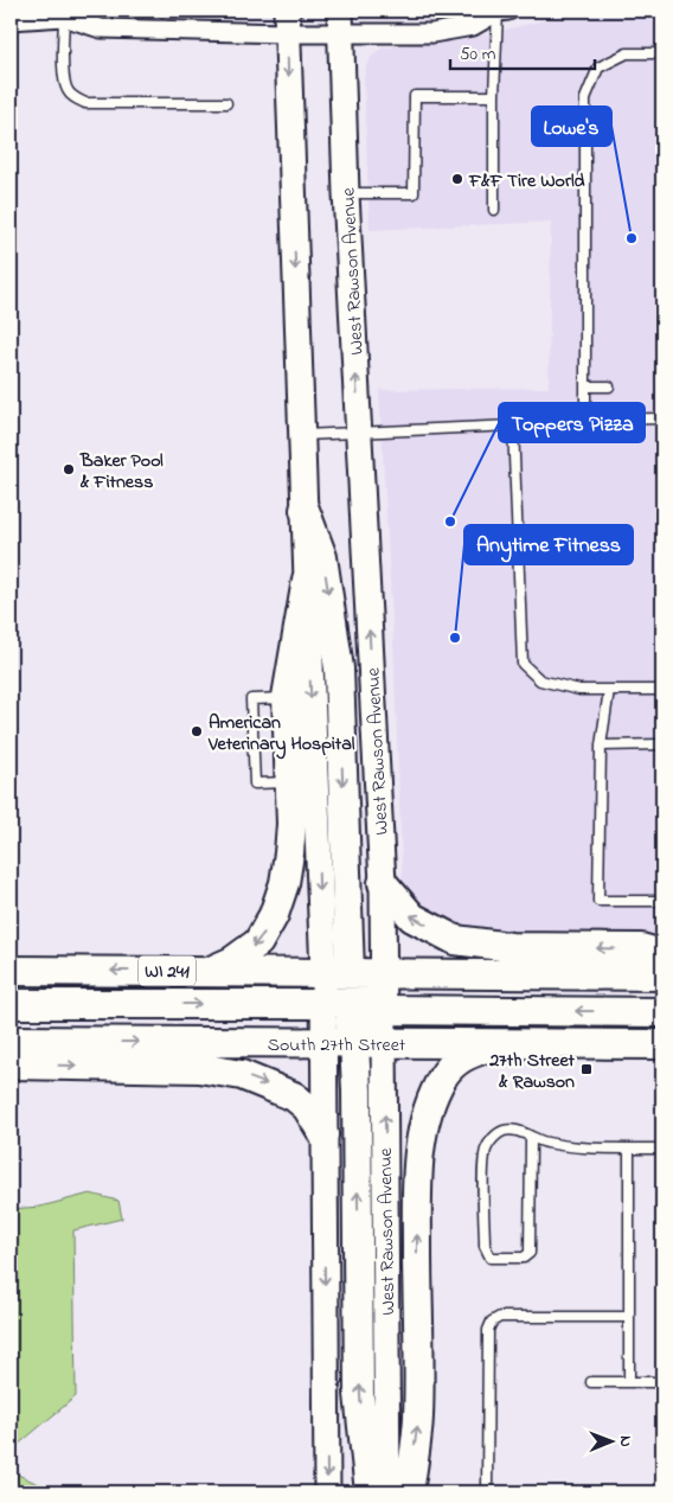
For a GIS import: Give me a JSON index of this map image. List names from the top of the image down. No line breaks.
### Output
{"streets":{"main road":["West Rawson Avenue","WI 241","South 27th Street"]},"crossings":[["West Rawson Avenue","South 27th Street"]],"places":{"other":["F&F Tire World","Lowe's","Baker Pool & Fitness","Toppers Pizza","Anytime Fitness","American Veterinary Hospital"],"transit":["27th Street & Rawson"]},"scale_bar":"50 m","north":"right"}
